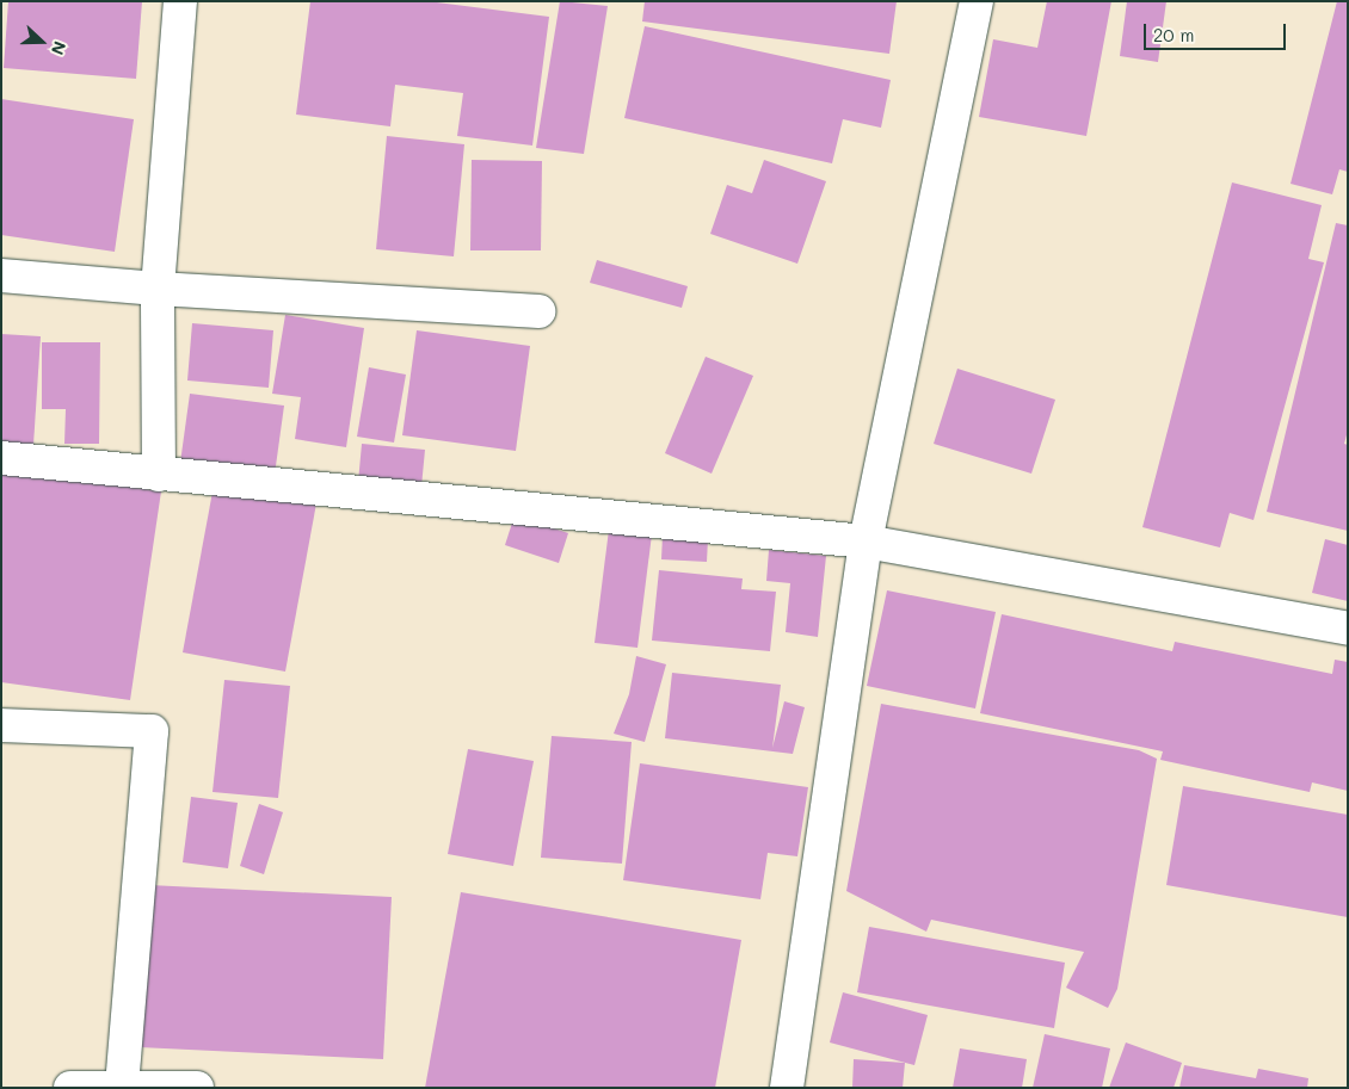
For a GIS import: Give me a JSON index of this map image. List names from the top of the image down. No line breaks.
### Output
{"scale_bar":"20 m","north":"right"}
